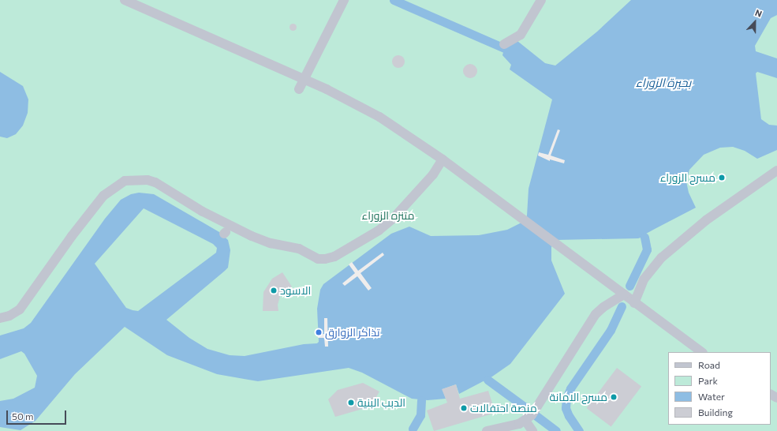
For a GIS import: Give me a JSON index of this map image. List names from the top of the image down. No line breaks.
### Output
{"water":["بحيرة الزوراء"],"parks":["متنزه الزوراء"],"places":["مسرح الزوراء","الاسود","تذاكر الزوارق","مسرح الامانة","الدبب البنية","منصة احتفالات"],"legend":["Road","Park","Water","Building"],"scale_bar":"50 m","north":"top"}
